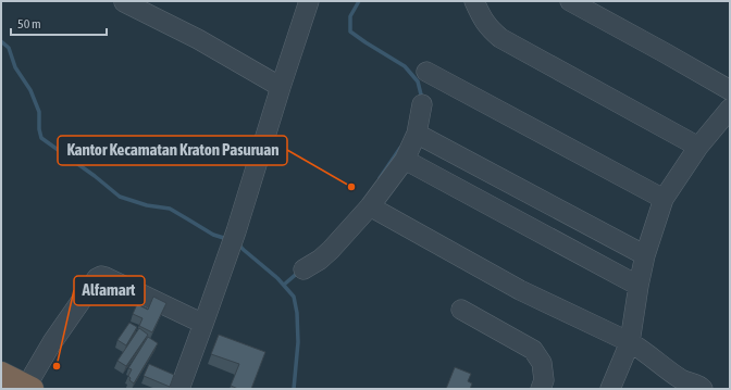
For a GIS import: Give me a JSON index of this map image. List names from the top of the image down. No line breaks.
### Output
{"places":["Kantor Kecamatan Kraton Pasuruan","Alfamart"],"scale_bar":"50 m"}
